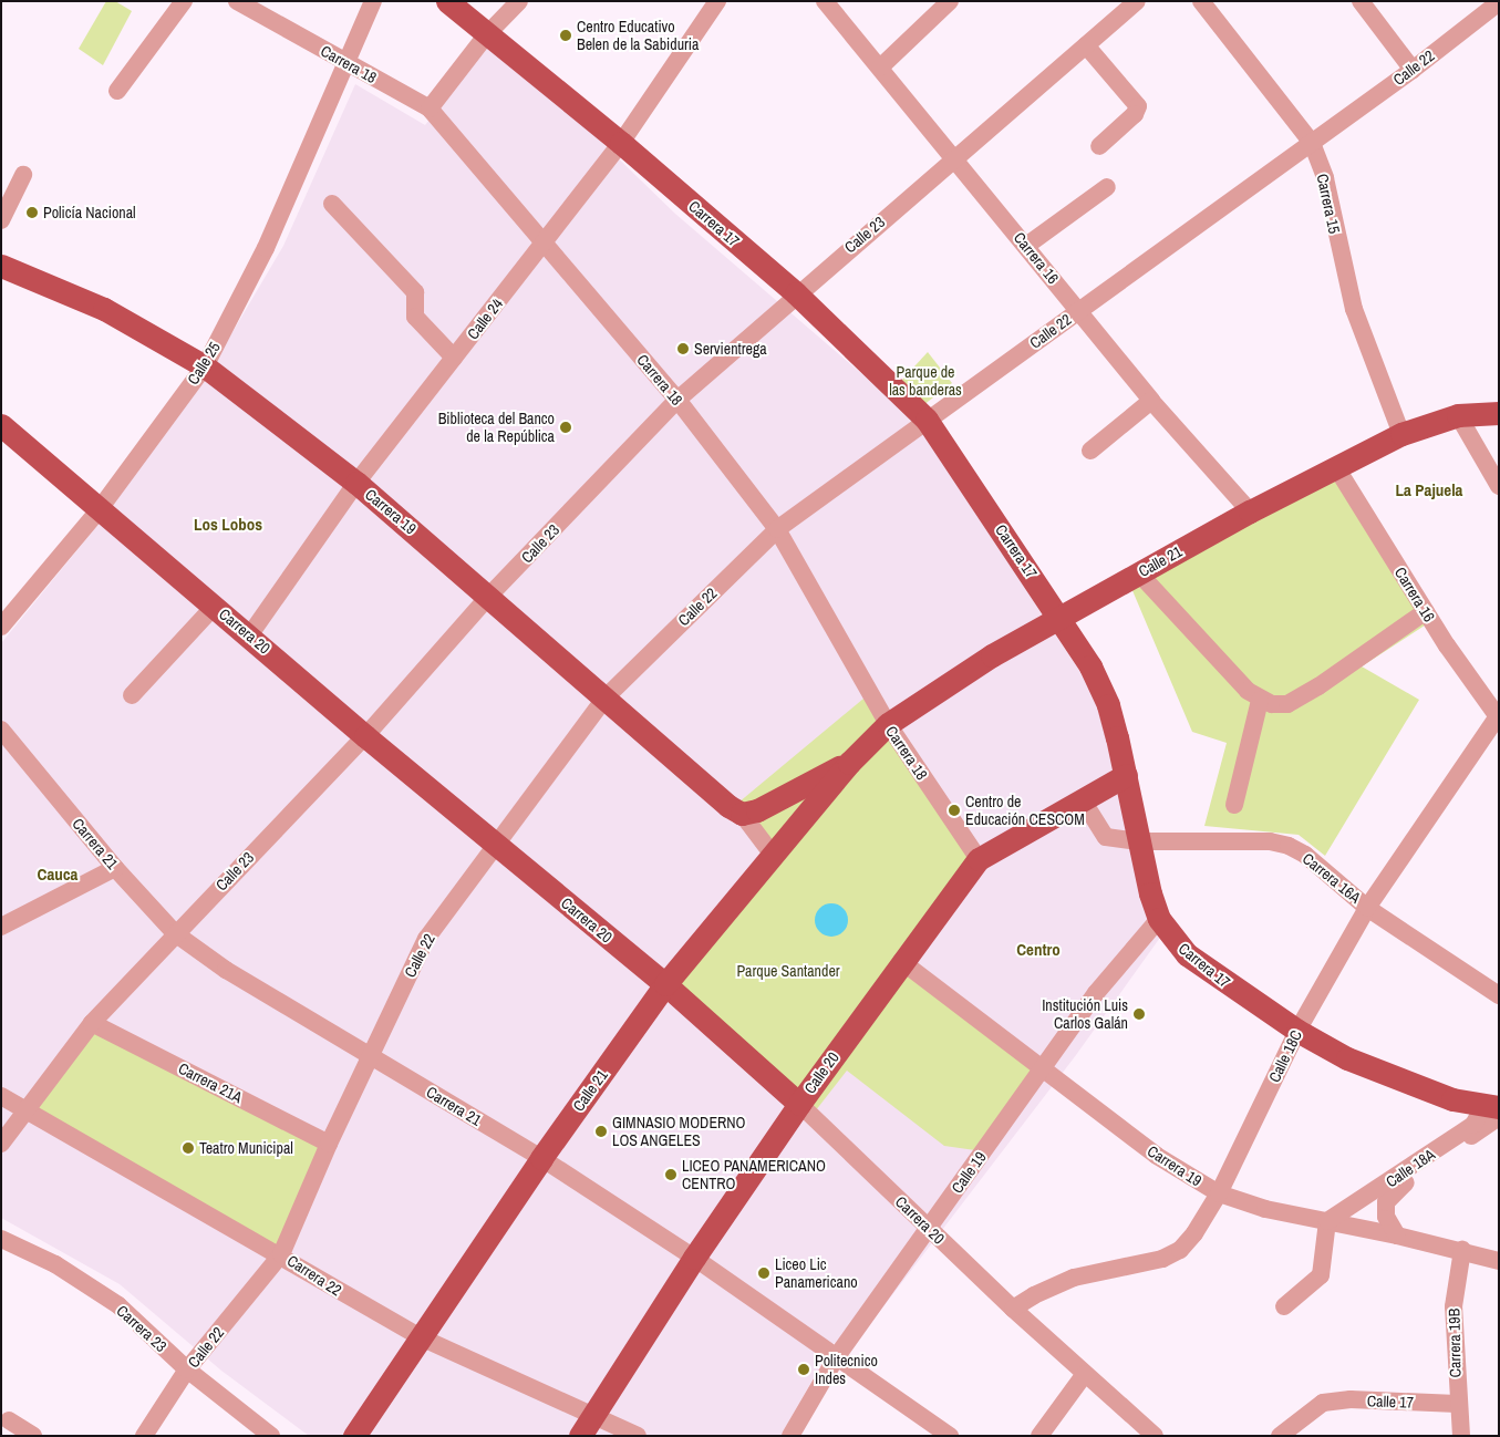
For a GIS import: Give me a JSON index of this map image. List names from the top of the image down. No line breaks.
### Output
{"streets":{"main road":["Carrera 17","Carrera 19","Calle 21","Carrera 20","Calle 20"],"street":["Carrera 18","Calle 22","Carrera 15","Calle 23","Carrera 16","Calle 24","Calle 25","Carrera 21","Carrera 16A","Calle 18C","Carrera 21A","Calle 18A","Calle 19","Carrera 22","Carrera 23","Carrera 19B","Calle 17"]},"crossings":[["Carrera 18","Calle 22"],["Carrera 18","Calle 23"],["Carrera 18","Calle 24"],["Carrera 18","Calle 25"],["Carrera 18","Calle 21"],["Carrera 18","Calle 20"],["Calle 22","Carrera 15"],["Calle 22","Carrera 17"],["Calle 22","Carrera 16"],["Calle 22","Carrera 19"],["Calle 22","Carrera 20"],["Calle 22","Carrera 21"],["Calle 22","Carrera 21A"],["Calle 22","Carrera 22"],["Calle 22","Carrera 23"],["Carrera 15","Calle 21"],["Carrera 17","Calle 23"],["Carrera 17","Calle 24"],["Carrera 17","Calle 21"],["Carrera 17","Carrera 16A"],["Carrera 17","Calle 18C"],["Carrera 17","Calle 20"],["Carrera 17","Calle 18A"],["Carrera 17","Calle 19"],["Calle 23","Carrera 16"],["Calle 23","Carrera 19"],["Calle 23","Carrera 20"],["Calle 23","Carrera 21"],["Calle 23","Carrera 21A"],["Calle 23","Carrera 22"],["Carrera 16","Calle 21"],["Carrera 16","Calle 18C"],["Calle 24","Carrera 19"],["Calle 24","Carrera 20"],["Calle 25","Carrera 19"],["Calle 25","Carrera 20"],["Carrera 19","Calle 21"],["Carrera 19","Calle 18C"],["Carrera 19","Calle 20"],["Carrera 19","Calle 18A"],["Carrera 19","Calle 19"],["Carrera 19","Carrera 19B"],["Calle 21","Carrera 20"],["Calle 21","Carrera 21"],["Calle 21","Carrera 22"],["Carrera 20","Calle 18C"],["Carrera 20","Calle 20"],["Carrera 20","Calle 19"],["Carrera 21","Calle 20"],["Carrera 21","Calle 19"],["Carrera 16A","Calle 18C"],["Carrera 16A","Calle 20"],["Calle 20","Carrera 22"],["Carrera 19B","Calle 17"]],"districts":["La Pajuela","Los Lobos","Cauca","Centro"],"parks":["Parque de las banderas","Parque Santander"],"places":["Centro Educativo Belen de la Sabiduria","Policía Nacional","Servientrega","Biblioteca del Banco de la República","Centro de Educación CESCOM","Institución Luis Carlos Galán","GIMNASIO MODERNO LOS ANGELES","Teatro Municipal","LICEO PANAMERICANO CENTRO","Liceo Lic Panamericano","Politecnico Indes"]}
